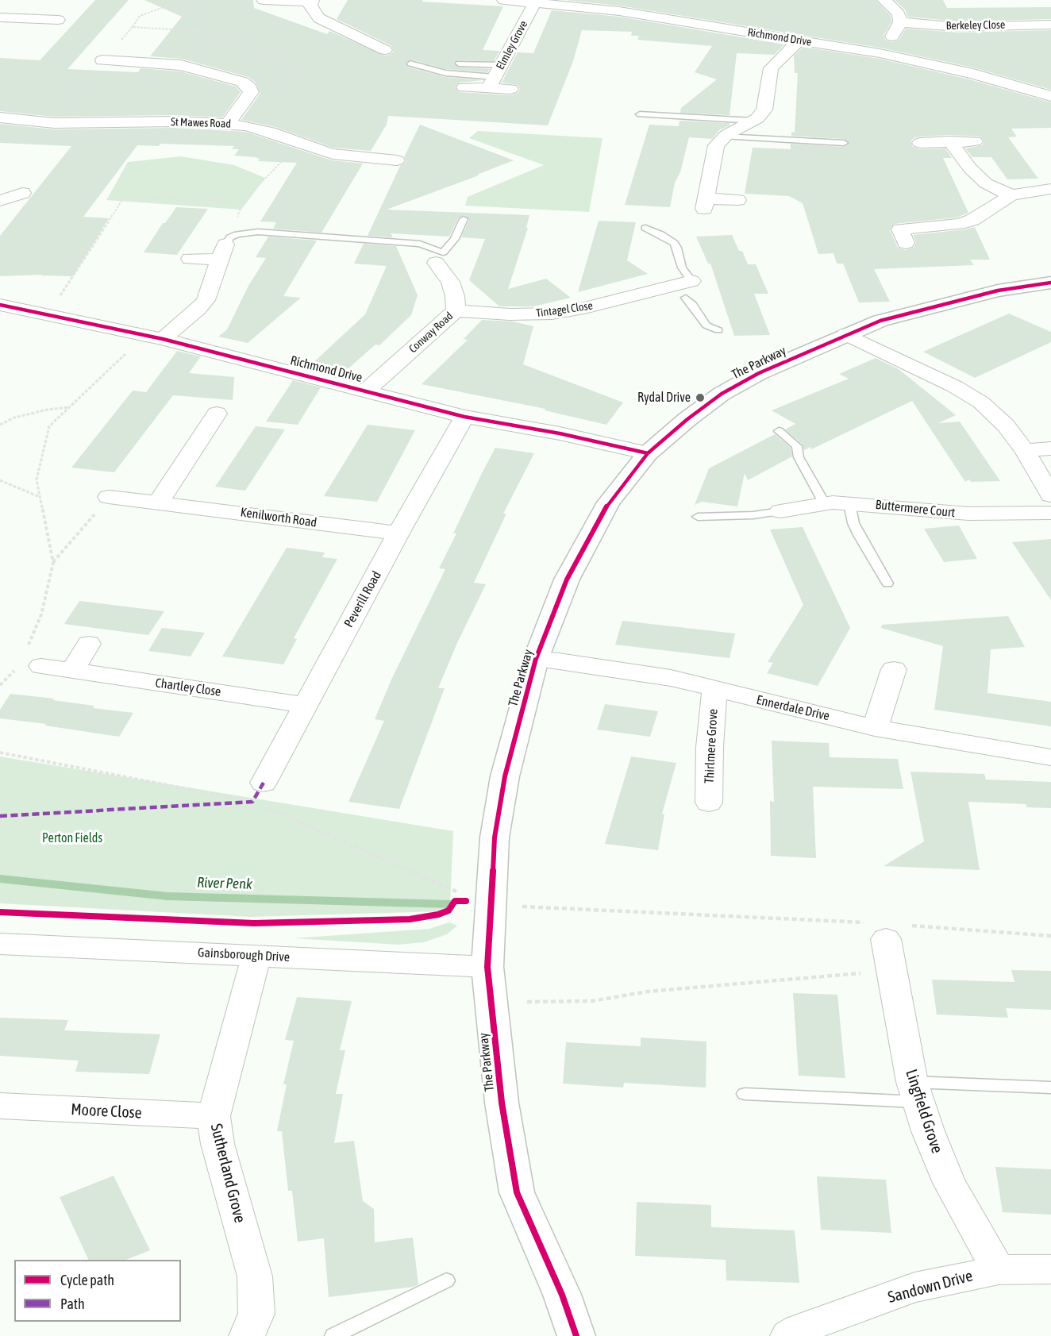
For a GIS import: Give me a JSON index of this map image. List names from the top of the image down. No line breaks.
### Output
{"streets":{"street":["Berkeley Close","Richmond Drive","Elmley Grove","St Mawes Road","Tintagel Close","Conway Road","The Parkway","Buttermere Court","Kenilworth Road","Peverill Road","Chartley Close","Ennerdale Drive","Thirlmere Grove","Gainsborough Drive","Moore Close","Lingfield Grove","Sutherland Grove","Sandown Drive"]},"crossings":[["Richmond Drive","Elmley Grove"],["Richmond Drive","Conway Road"],["Richmond Drive","The Parkway"],["Richmond Drive","Peverill Road"],["Tintagel Close","Conway Road"],["The Parkway","Ennerdale Drive"],["The Parkway","Gainsborough Drive"],["Kenilworth Road","Peverill Road"],["Peverill Road","Chartley Close"],["Ennerdale Drive","Thirlmere Grove"],["Gainsborough Drive","Sutherland Grove"],["Moore Close","Sutherland Grove"],["Lingfield Grove","Sandown Drive"]],"water":["River Penk"],"parks":["Perton Fields"],"places":["Rydal Drive"],"legend":["Cycle path","Path"]}
